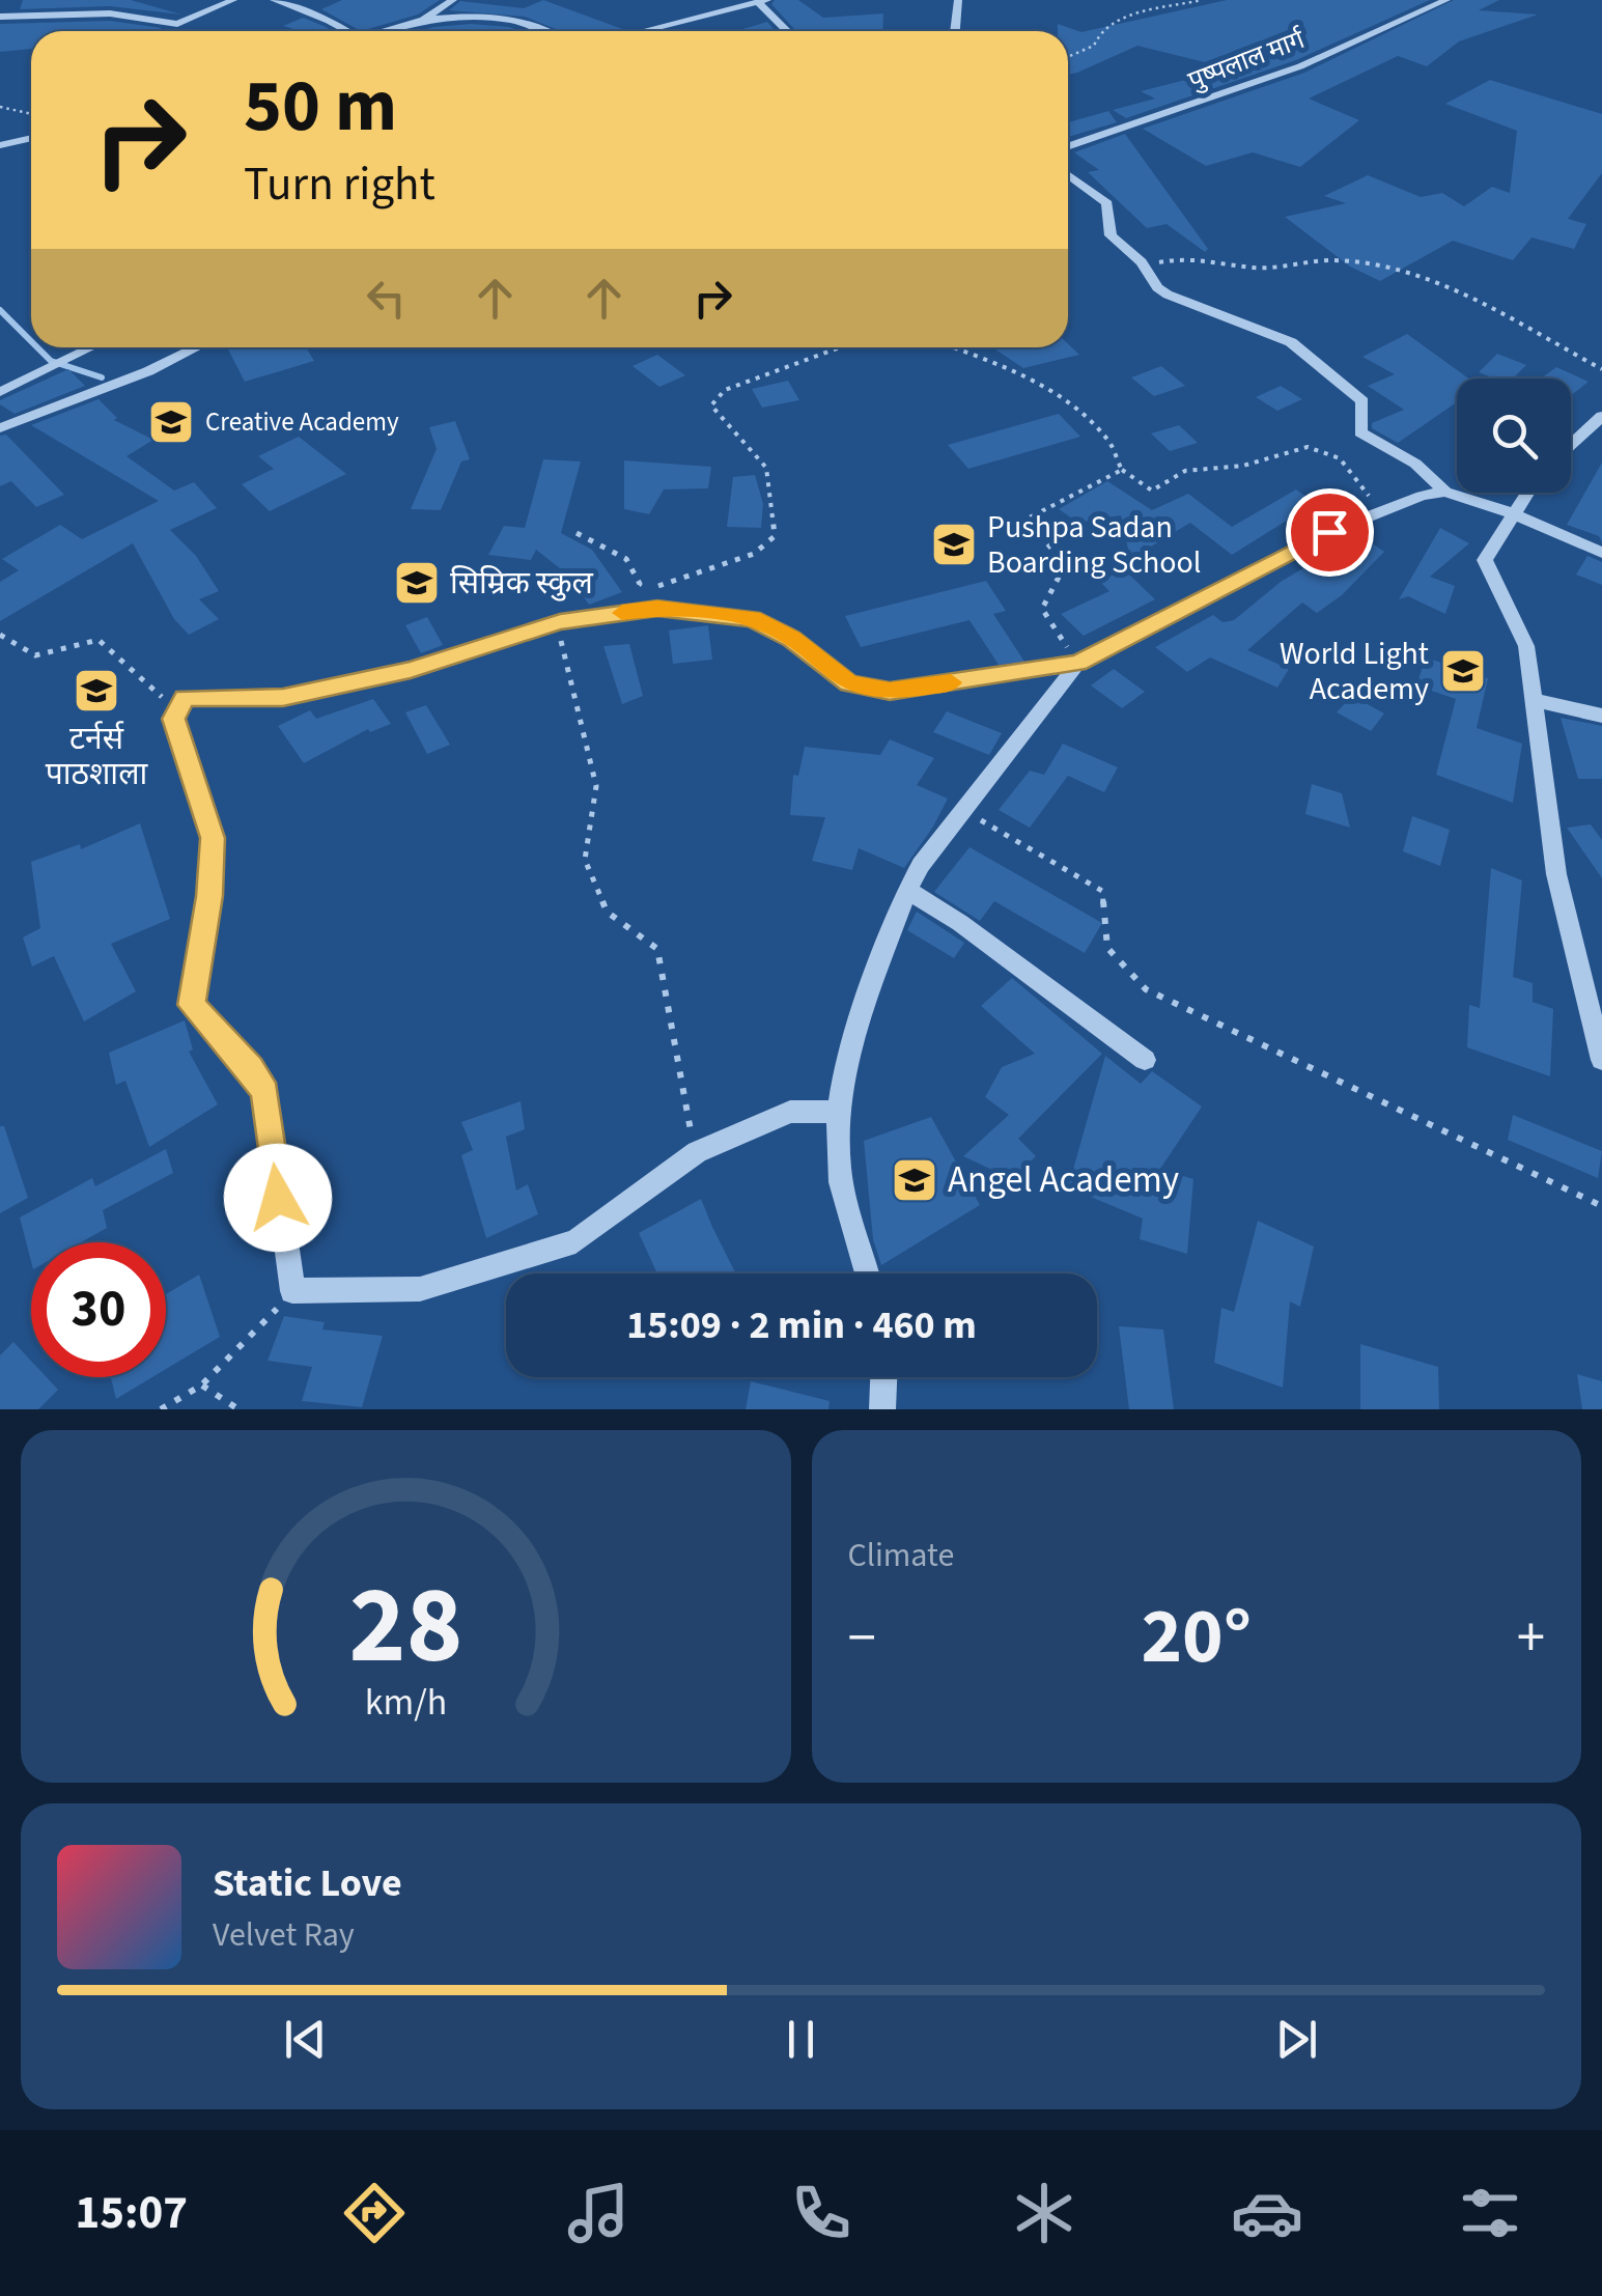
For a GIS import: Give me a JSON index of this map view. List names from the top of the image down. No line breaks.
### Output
{"streets":{"street":["पुष्पलाल मार्ग"]},"places":{"school or university":["Creative Academy","Pushpa Sadan Boarding School","सिम्रिक स्कुल","World Light Academy","टर्नर्स पाठशाला","Angel Academy"]},"page":{"turn":["50 m","Turn right"],"limit":"30","trip":"15:09 · 2 min · 460 m","tile":"Climate","heat":["−","20°","+"],"song":["Static Love","Velvet Ray"],"tabs":"15:07","gauge":["28","km/h"]}}
